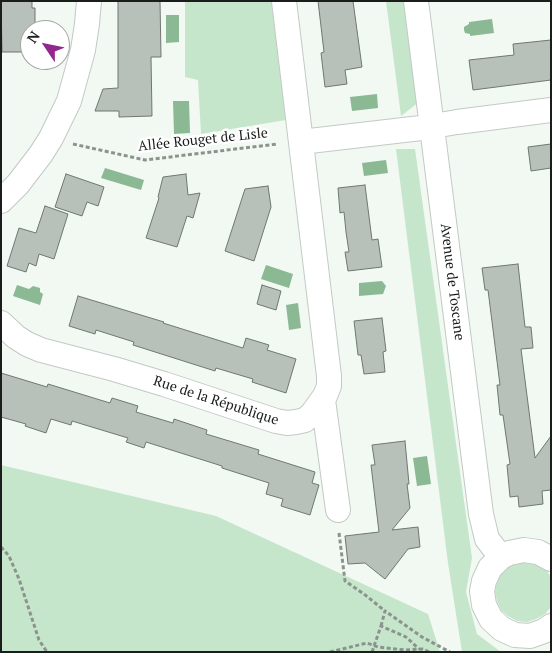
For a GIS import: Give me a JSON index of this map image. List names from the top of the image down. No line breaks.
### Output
{"streets":{"street":["Avenue de Toscane","Rue de la République"],"path":["Allée Rouget de Lisle"]},"crossings":[["Allée Rouget de Lisle","Rue de la République"]],"north":"top left"}
